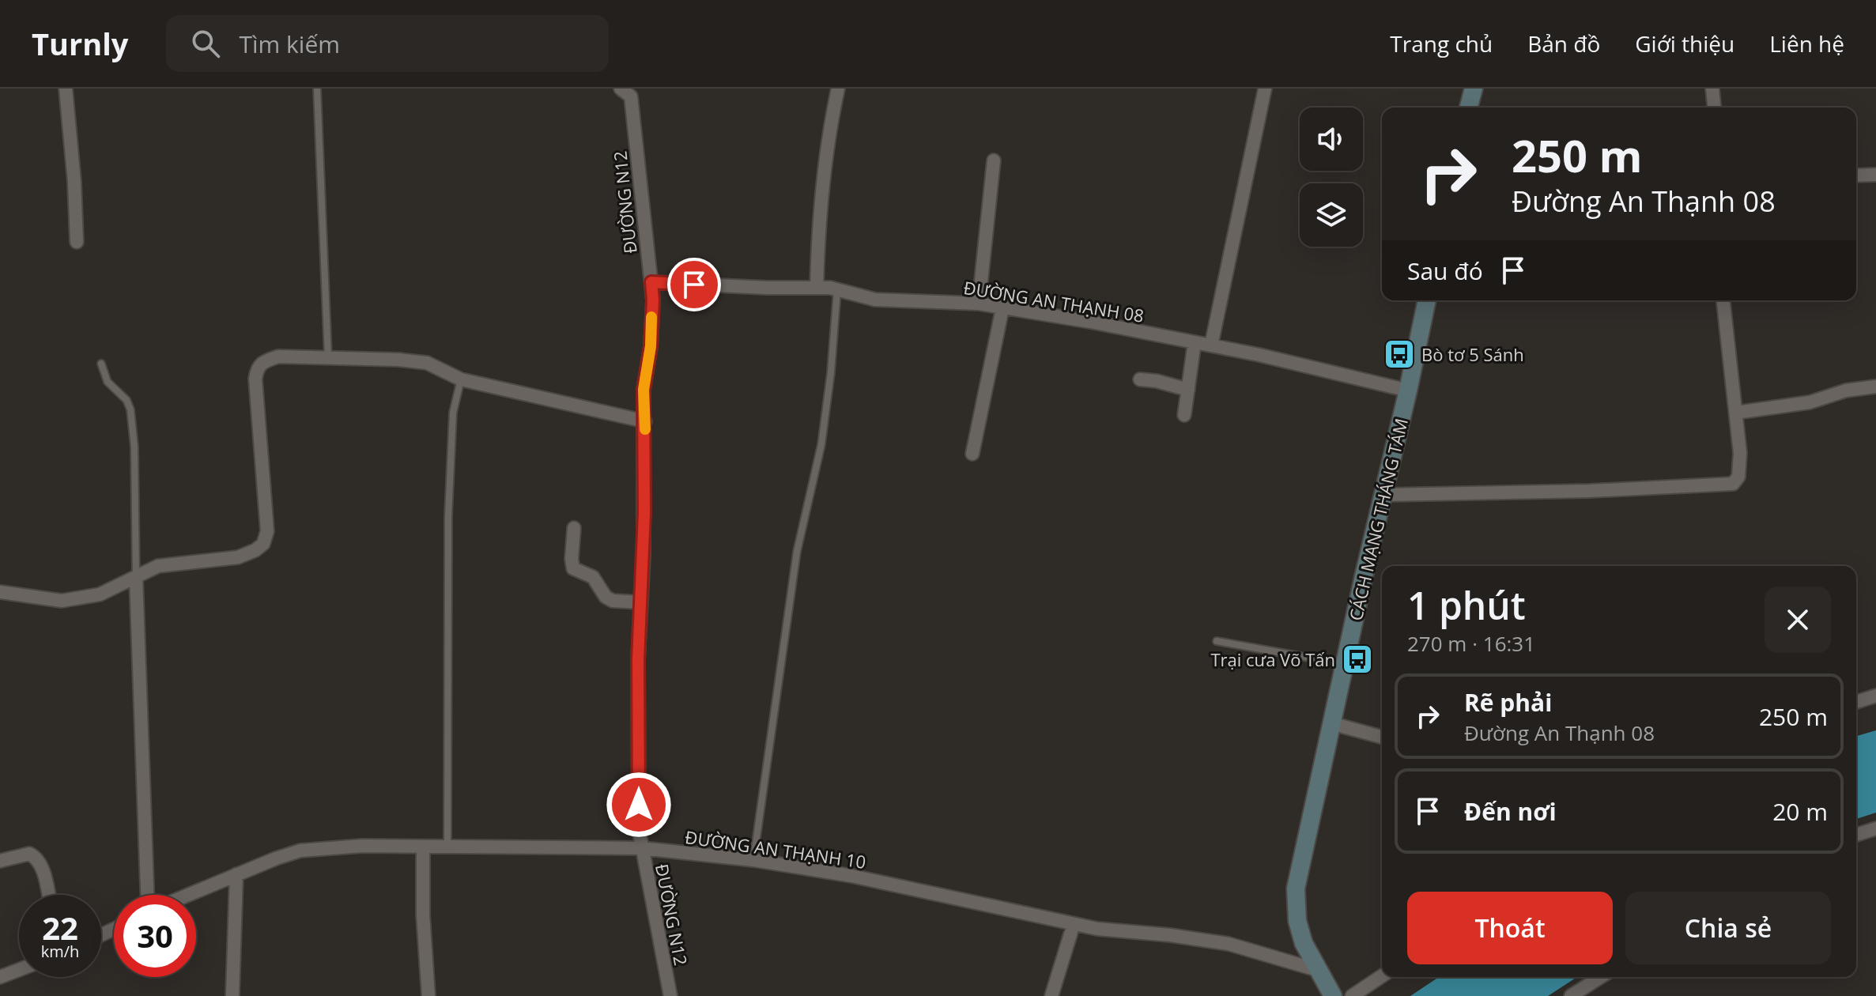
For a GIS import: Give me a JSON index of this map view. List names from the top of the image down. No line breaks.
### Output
{"streets":{"main road":["CÁCH MẠNG THÁNG TÁM"],"street":["ĐƯỜNG N12","ĐƯỜNG AN THẠNH 08","ĐƯỜNG AN THẠNH 10"]},"crossings":[["ĐƯỜNG N12","ĐƯỜNG AN THẠNH 08"],["ĐƯỜNG N12","ĐƯỜNG AN THẠNH 10"],["ĐƯỜNG AN THẠNH 08","CÁCH MẠNG THÁNG TÁM"],["CÁCH MẠNG THÁNG TÁM","ĐƯỜNG AN THẠNH 10"]],"places":{"bus stop":["Bò tơ 5 Sánh","Trại cưa Võ Tấn"]},"page":{"header":"Turnly","search":"Tìm kiếm","nav":["Trang chủ","Bản đồ","Giới thiệu","Liên hệ"],"turn":["250 m","Đường An Thạnh 08"],"then":"Sau đó","heading":["1 phút","270 m · 16:31"],"list":[{"name":"Rẽ phải","note":"Đường An Thạnh 08","value":"250 m"},{"name":"Đến nơi","value":"20 m"}],"buttons":["Thoát","Chia sẻ"],"speed":"22 km/h","limit":"30"}}
